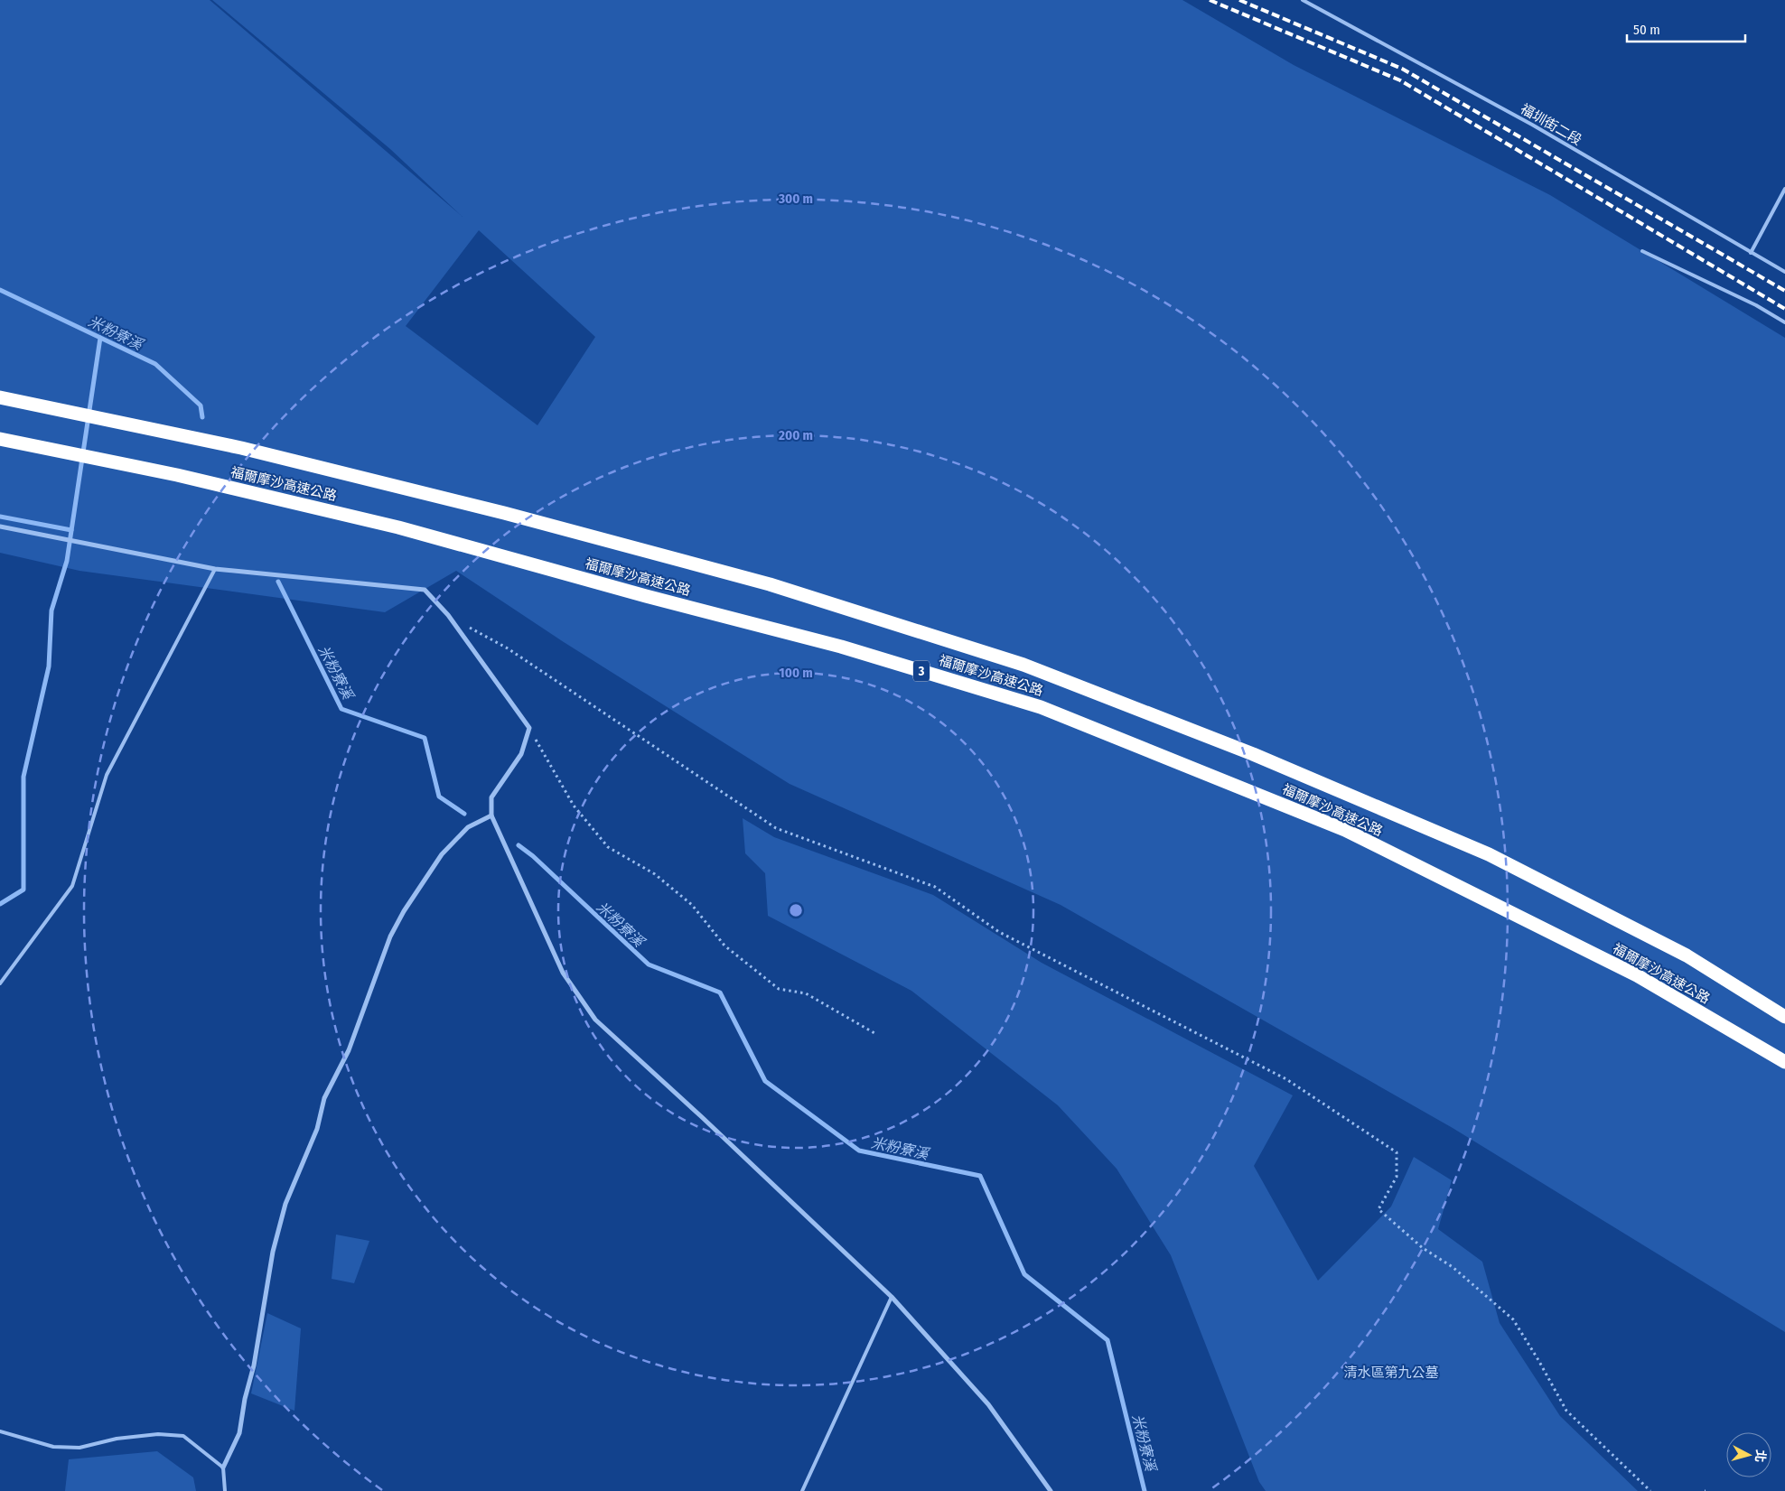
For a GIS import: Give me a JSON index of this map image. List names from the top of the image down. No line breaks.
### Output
{"streets":{"highway":["福爾摩沙高速公路","3"],"lane":["福圳街二段"]},"water":["米粉寮溪"],"parks":["清水區第九公墓"],"scale_bar":"50 m","north":"right","rings":["300 m","200 m","100 m"]}
